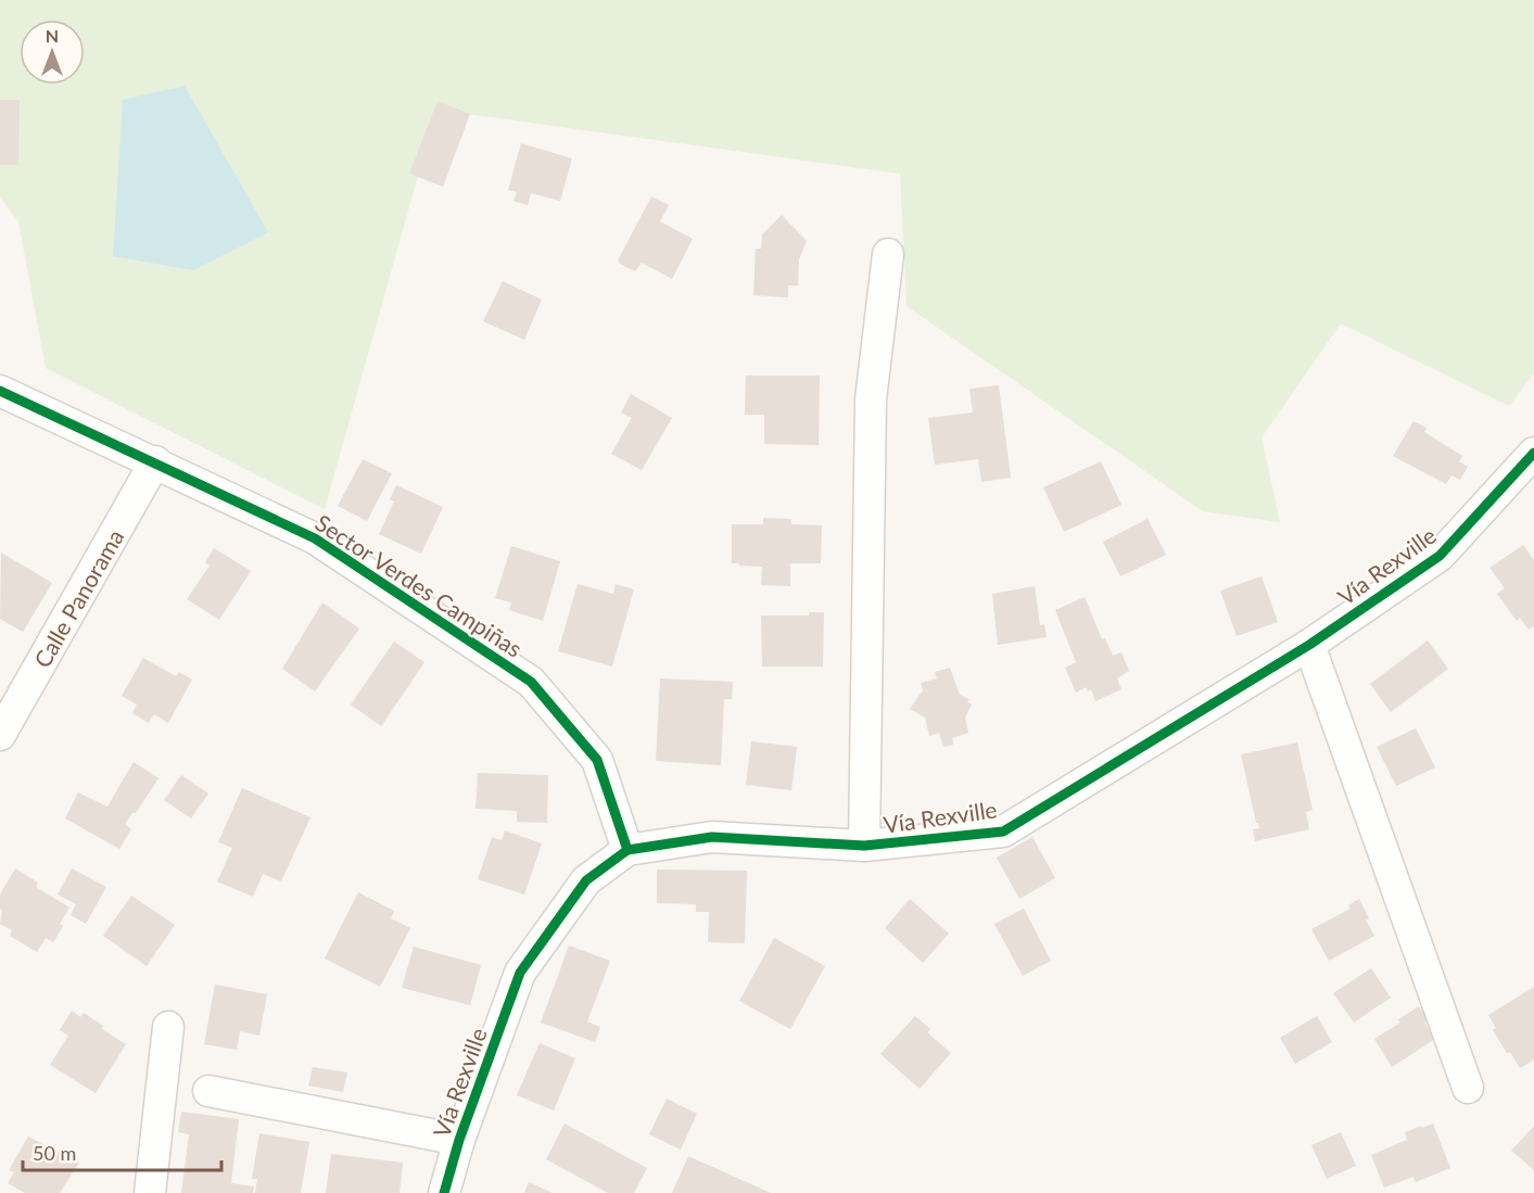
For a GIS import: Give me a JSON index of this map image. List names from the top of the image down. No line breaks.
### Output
{"streets":{"street":["Vía Rexville","Sector Verdes Campiñas","Calle Panorama"]},"crossings":[["Vía Rexville","Sector Verdes Campiñas"],["Sector Verdes Campiñas","Calle Panorama"]],"scale_bar":"50 m","north":"top"}
